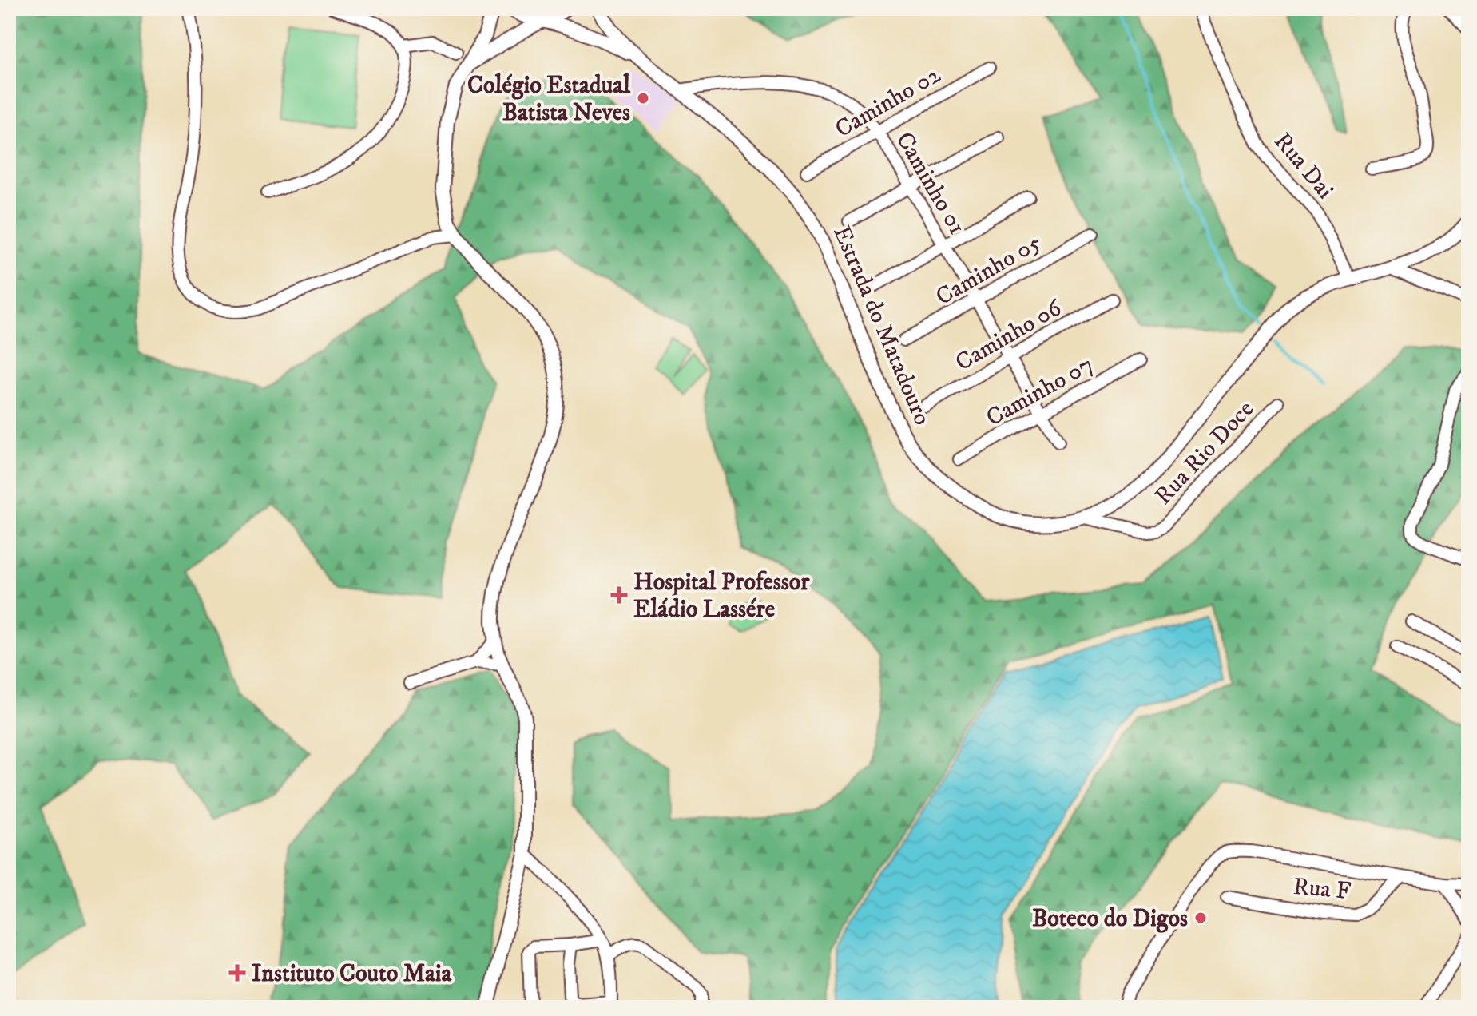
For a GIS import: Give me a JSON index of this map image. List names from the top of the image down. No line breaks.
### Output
{"streets":{"main road":["Estrada do Matadouro"],"street":["Caminho 02","Rua Dai","Caminho 01","Caminho 05","Caminho 06","Caminho 07","Rua Rio Doce","Rua F"]},"crossings":[["Caminho 02","Caminho 01"],["Rua Dai","Estrada do Matadouro"],["Caminho 01","Caminho 05"],["Caminho 01","Estrada do Matadouro"],["Caminho 01","Caminho 06"],["Caminho 01","Caminho 07"],["Estrada do Matadouro","Rua Rio Doce"]],"places":{"other":["Colégio Estadual Batista Neves","Boteco do Digos"],"health":["Hospital Professor Eládio Lassére","Instituto Couto Maia"]}}
